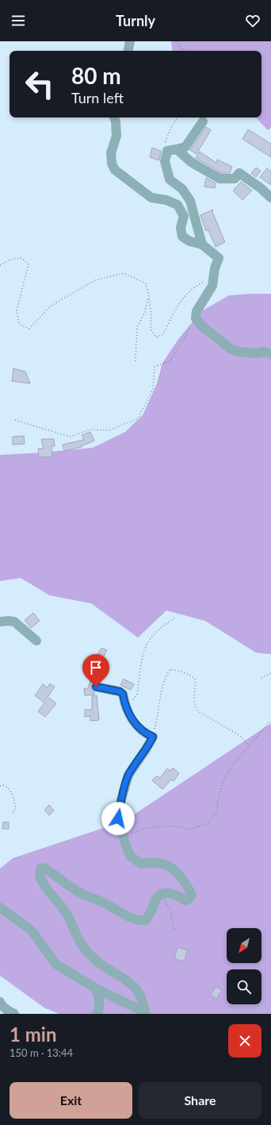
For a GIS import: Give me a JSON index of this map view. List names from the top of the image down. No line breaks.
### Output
{"north":"bottom left","page":{"header":"Turnly","turn":["80 m","Turn left"],"heading":["1 min","150 m · 13:44"],"buttons":["Exit","Share"]}}
